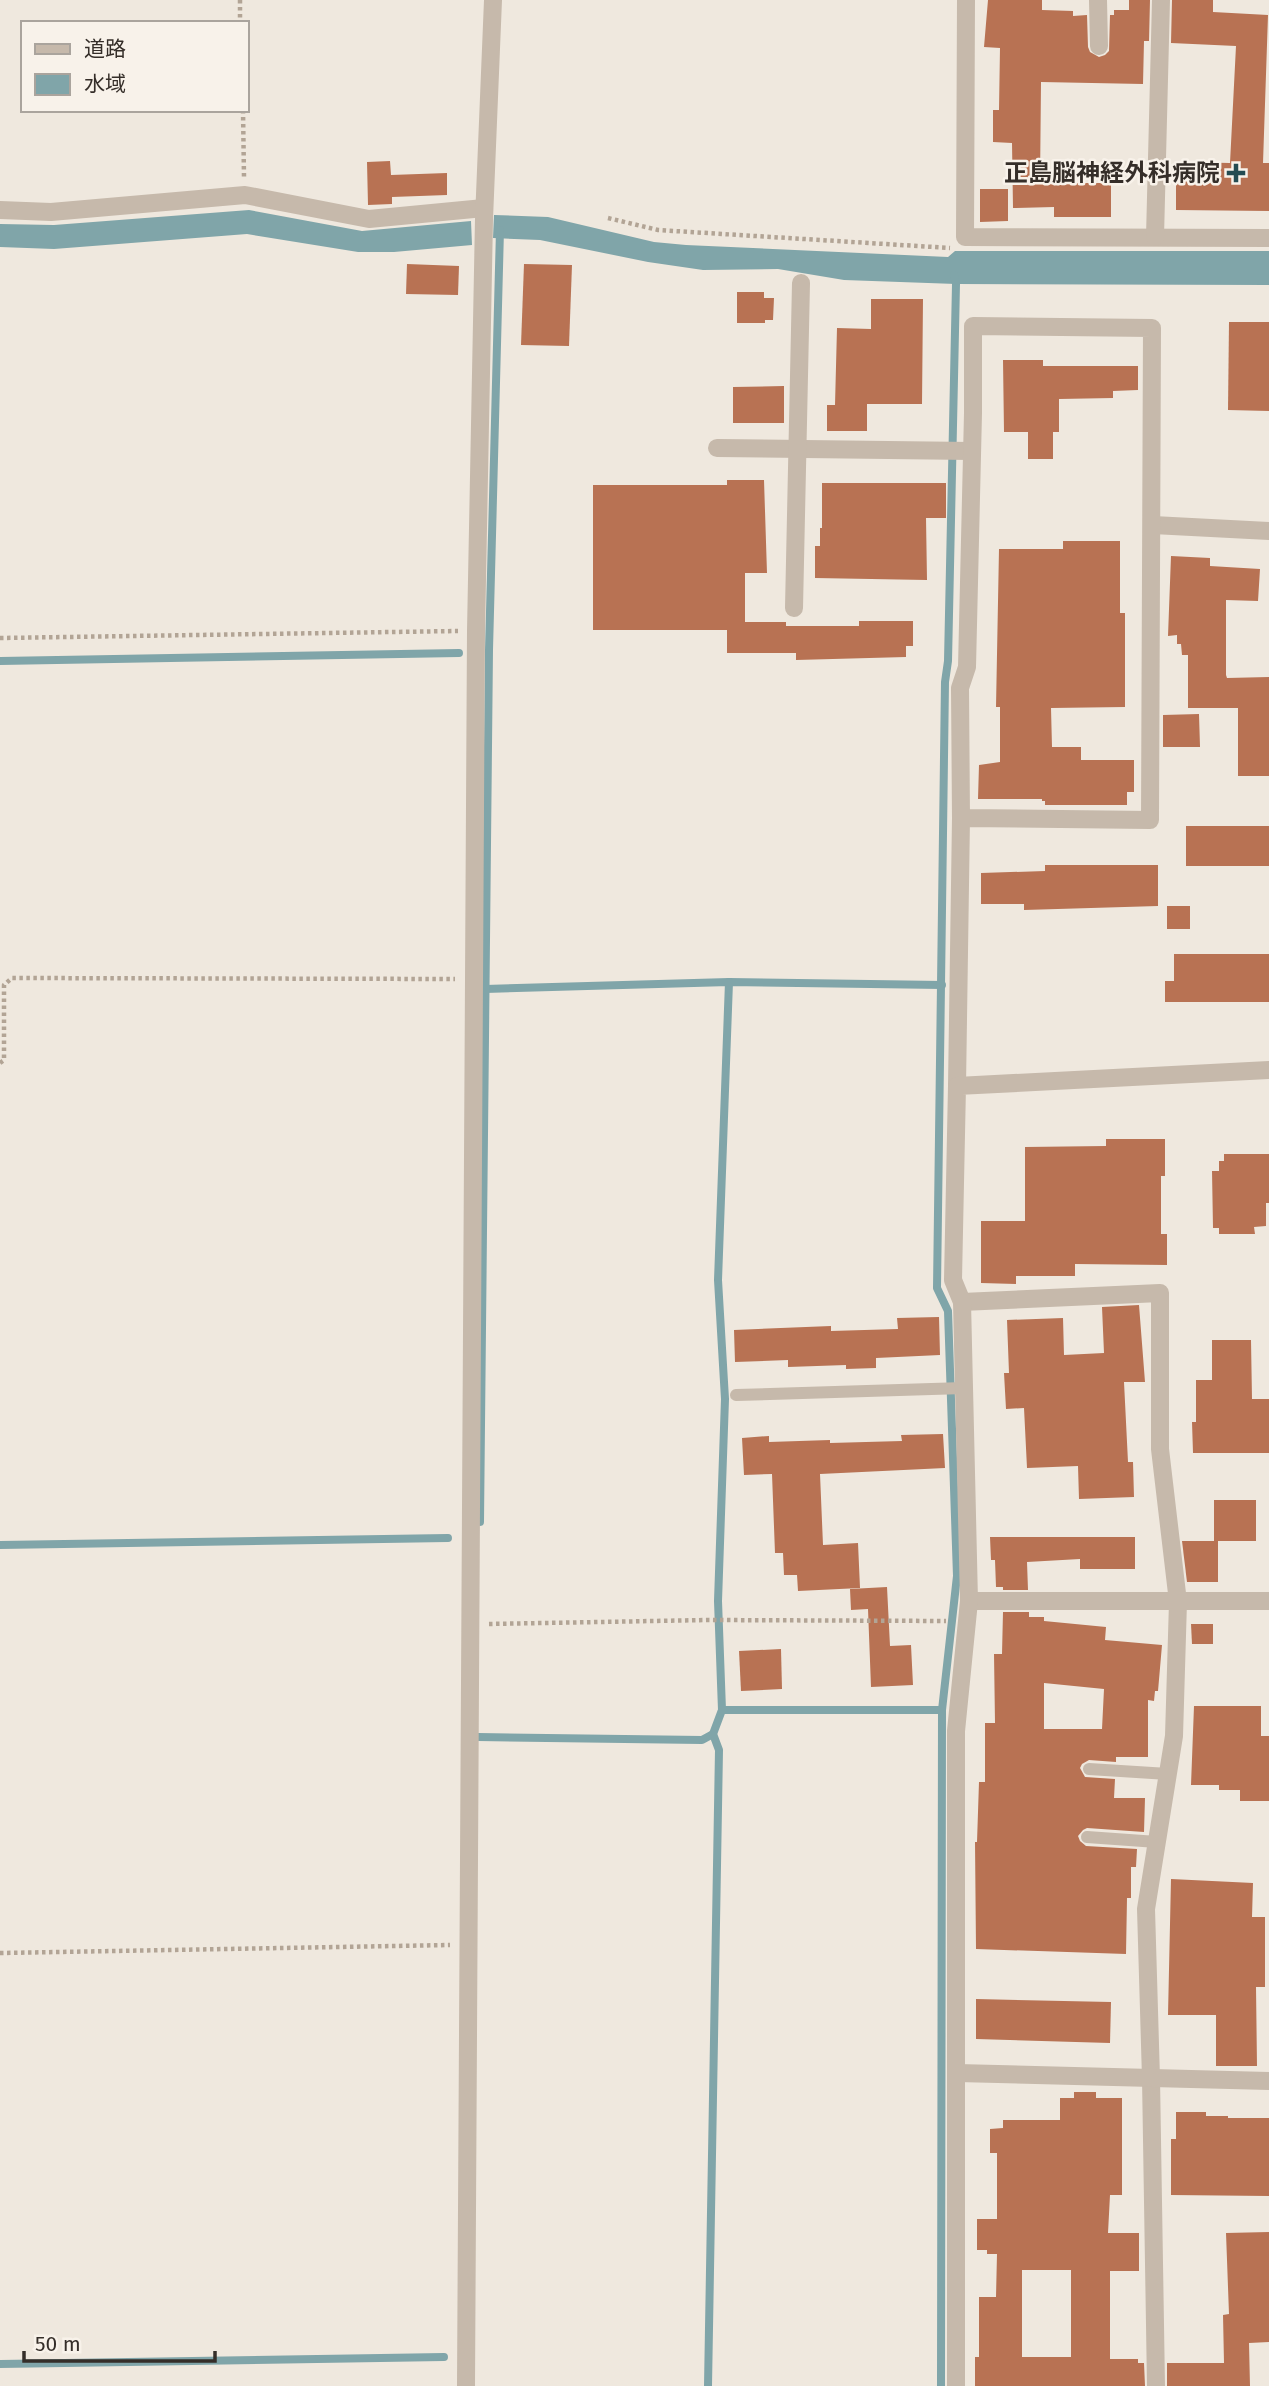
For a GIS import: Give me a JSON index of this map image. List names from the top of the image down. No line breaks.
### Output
{"places":{"health":["正島脳神経外科病院"]},"legend":["道路","水域"],"scale_bar":"50 m"}
